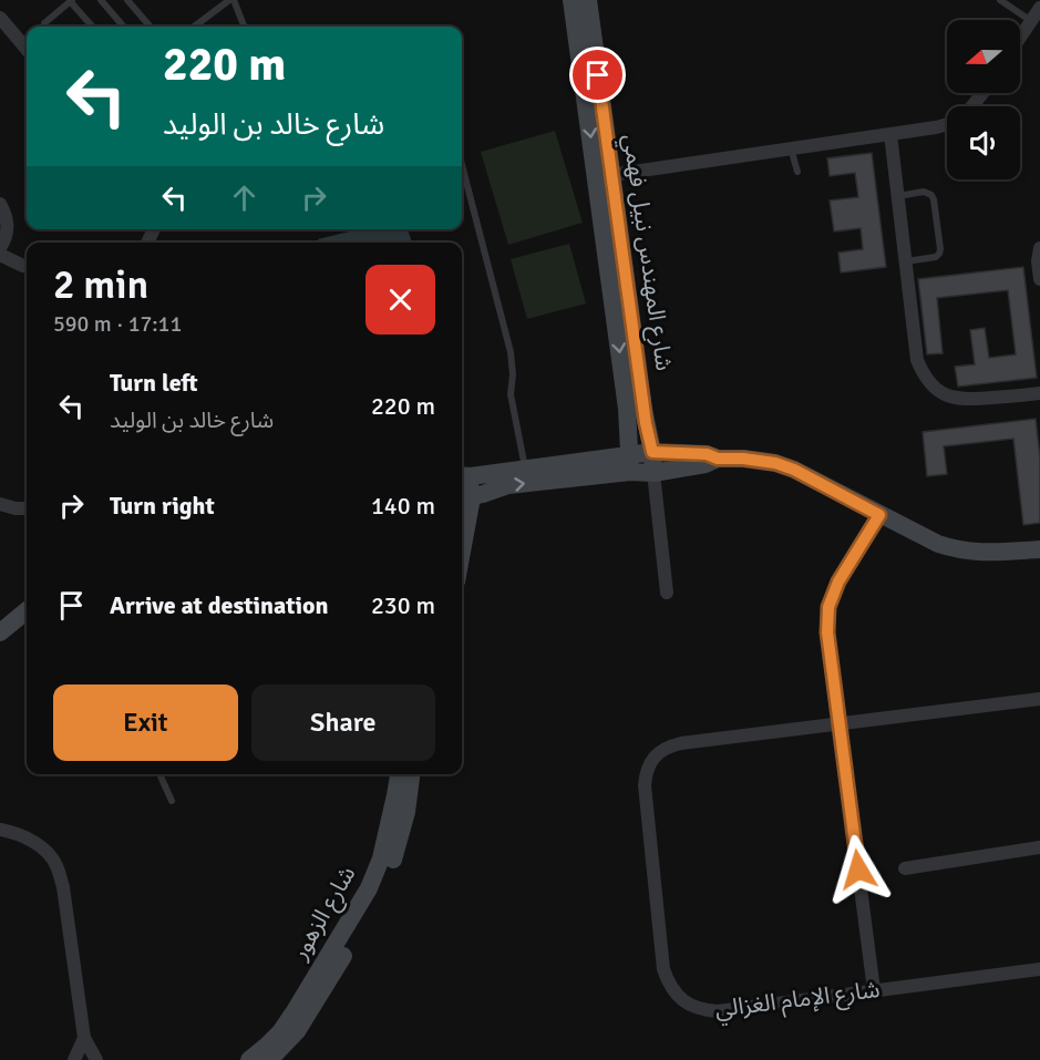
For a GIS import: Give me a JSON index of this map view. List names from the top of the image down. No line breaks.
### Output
{"streets":{"street":["شارع المهندس نبيل فهمي","شارع الزهور","شارع الإمام الغزالي"]},"north":"left","page":{"turn":["220 m","شارع خالد بن الوليد"],"heading":["2 min","590 m · 17:11"],"list":[{"name":"Turn left","note":"شارع خالد بن الوليد","value":"220 m"},{"name":"Turn right","value":"140 m"},{"name":"Arrive at destination","value":"230 m"}],"buttons":["Exit","Share"]}}
